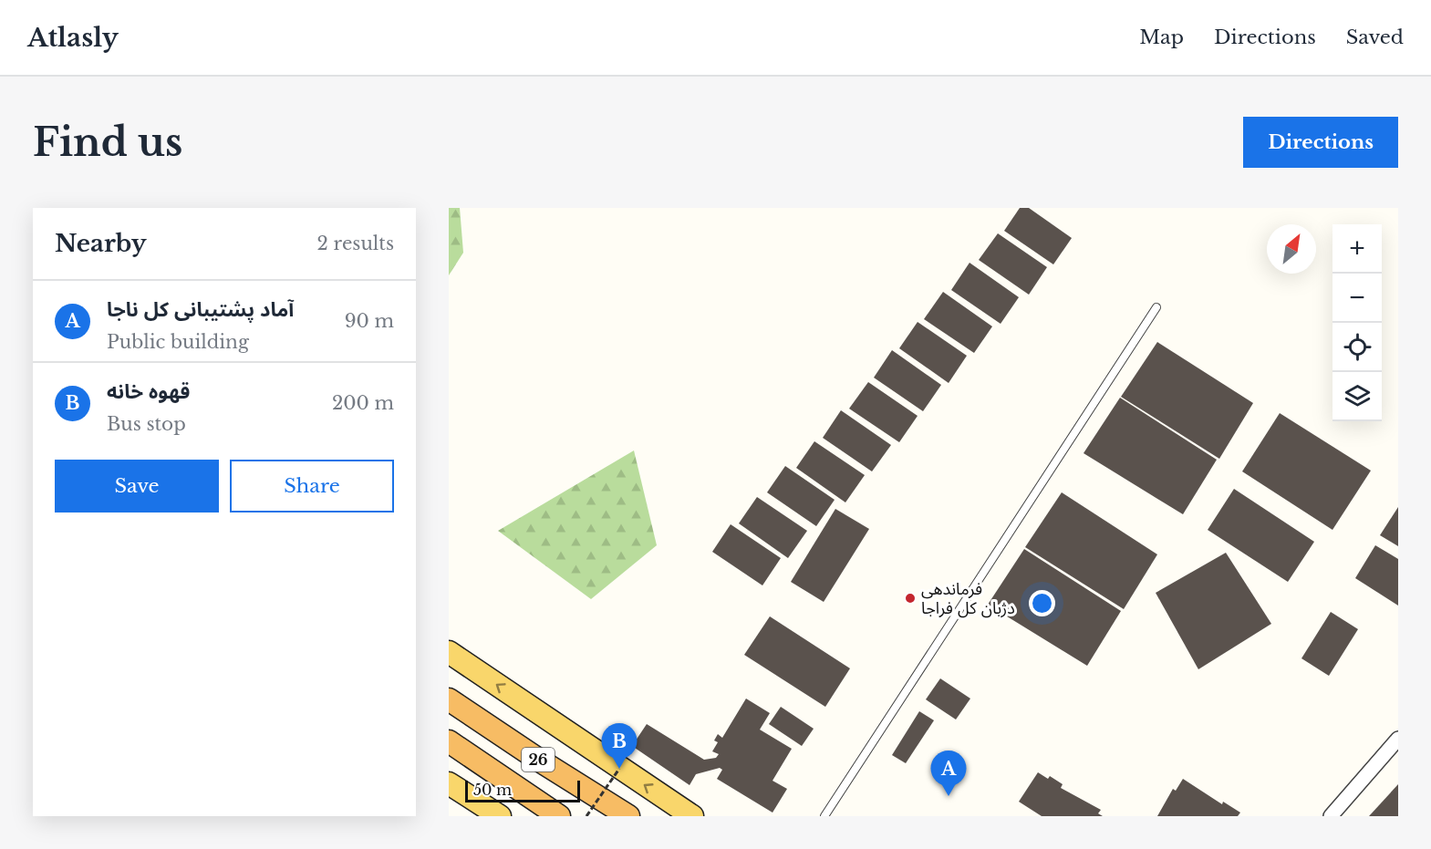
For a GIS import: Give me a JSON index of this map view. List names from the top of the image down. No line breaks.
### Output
{"streets":{"highway":["26"]},"places":["فرماندهی دژبان کل فراجا"],"scale_bar":"50 m","north":"top right","page":{"header":"Atlasly","nav":["Map","Directions","Saved"],"buttons":["Directions",["Save","Share"]],"title":"Find us","heading":["Nearby","2 results"],"map_buttons":["+","−"],"list":[{"mark":"A","name":"آماد پشتیبانی کل ناجا","note":"Public building","value":"90 m"},{"mark":"B","name":"قهوه خانه","note":"Bus stop","value":"200 m"}],"pins":["B","A"],"scale":"50 m"}}
